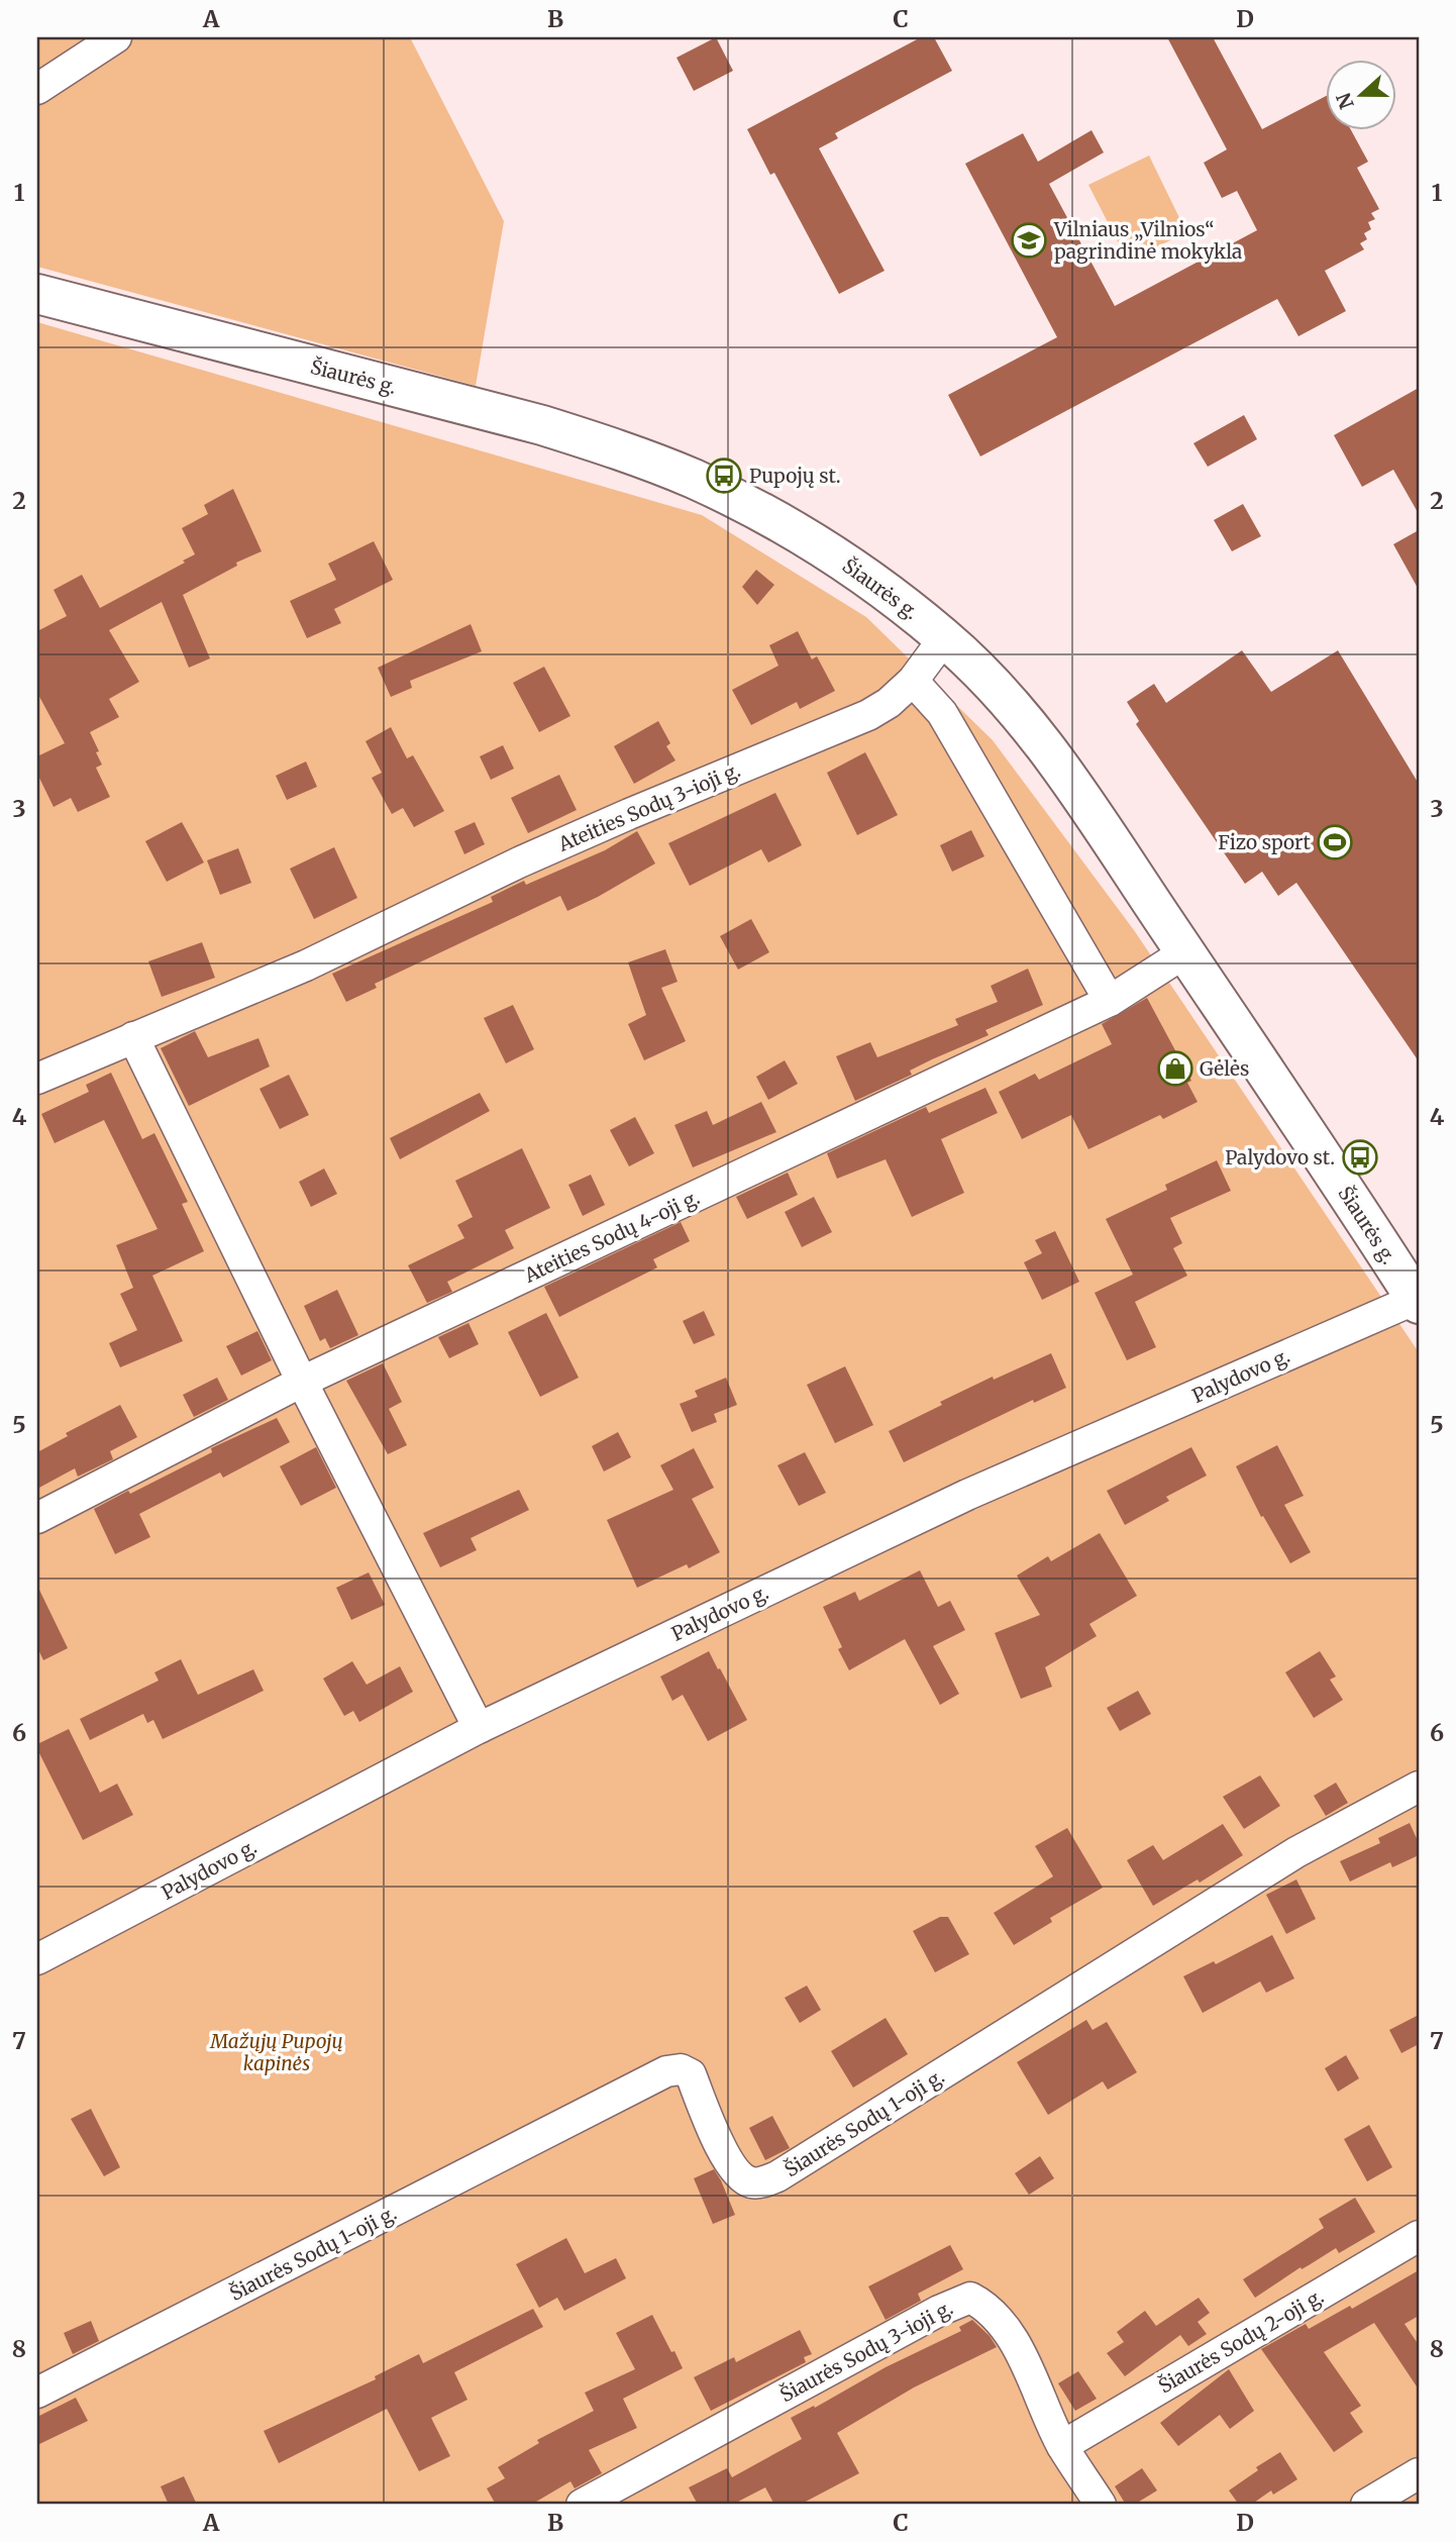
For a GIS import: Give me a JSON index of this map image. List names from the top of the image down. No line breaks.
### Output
{"streets":{"main road":["Šiaurės g."],"street":["Ateities Sodų 3-ioji g.","Ateities Sodų 4-oji g.","Palydovo g.","Šiaurės Sodų 1-oji g.","Šiaurės Sodų 2-oji g.","Šiaurės Sodų 3-ioji g."]},"crossings":[["Šiaurės g.","Ateities Sodų 3-ioji g."],["Šiaurės g.","Ateities Sodų 4-oji g."],["Šiaurės g.","Palydovo g."],["Šiaurės Sodų 2-oji g.","Šiaurės Sodų 3-ioji g."]],"parks":["Mažųjų Pupojų kapinės"],"places":{"school or university":["Vilniaus „Vilnios“ pagrindinė mokykla"],"bus stop":["Pupojų st.","Palydovo st."],"sports":["Fizo sport"],"shop":["Gėlės"]},"north":"left","grid":{"columns":["A","B","C","D"],"rows":["1","2","3","4","5","6","7","8"]}}
